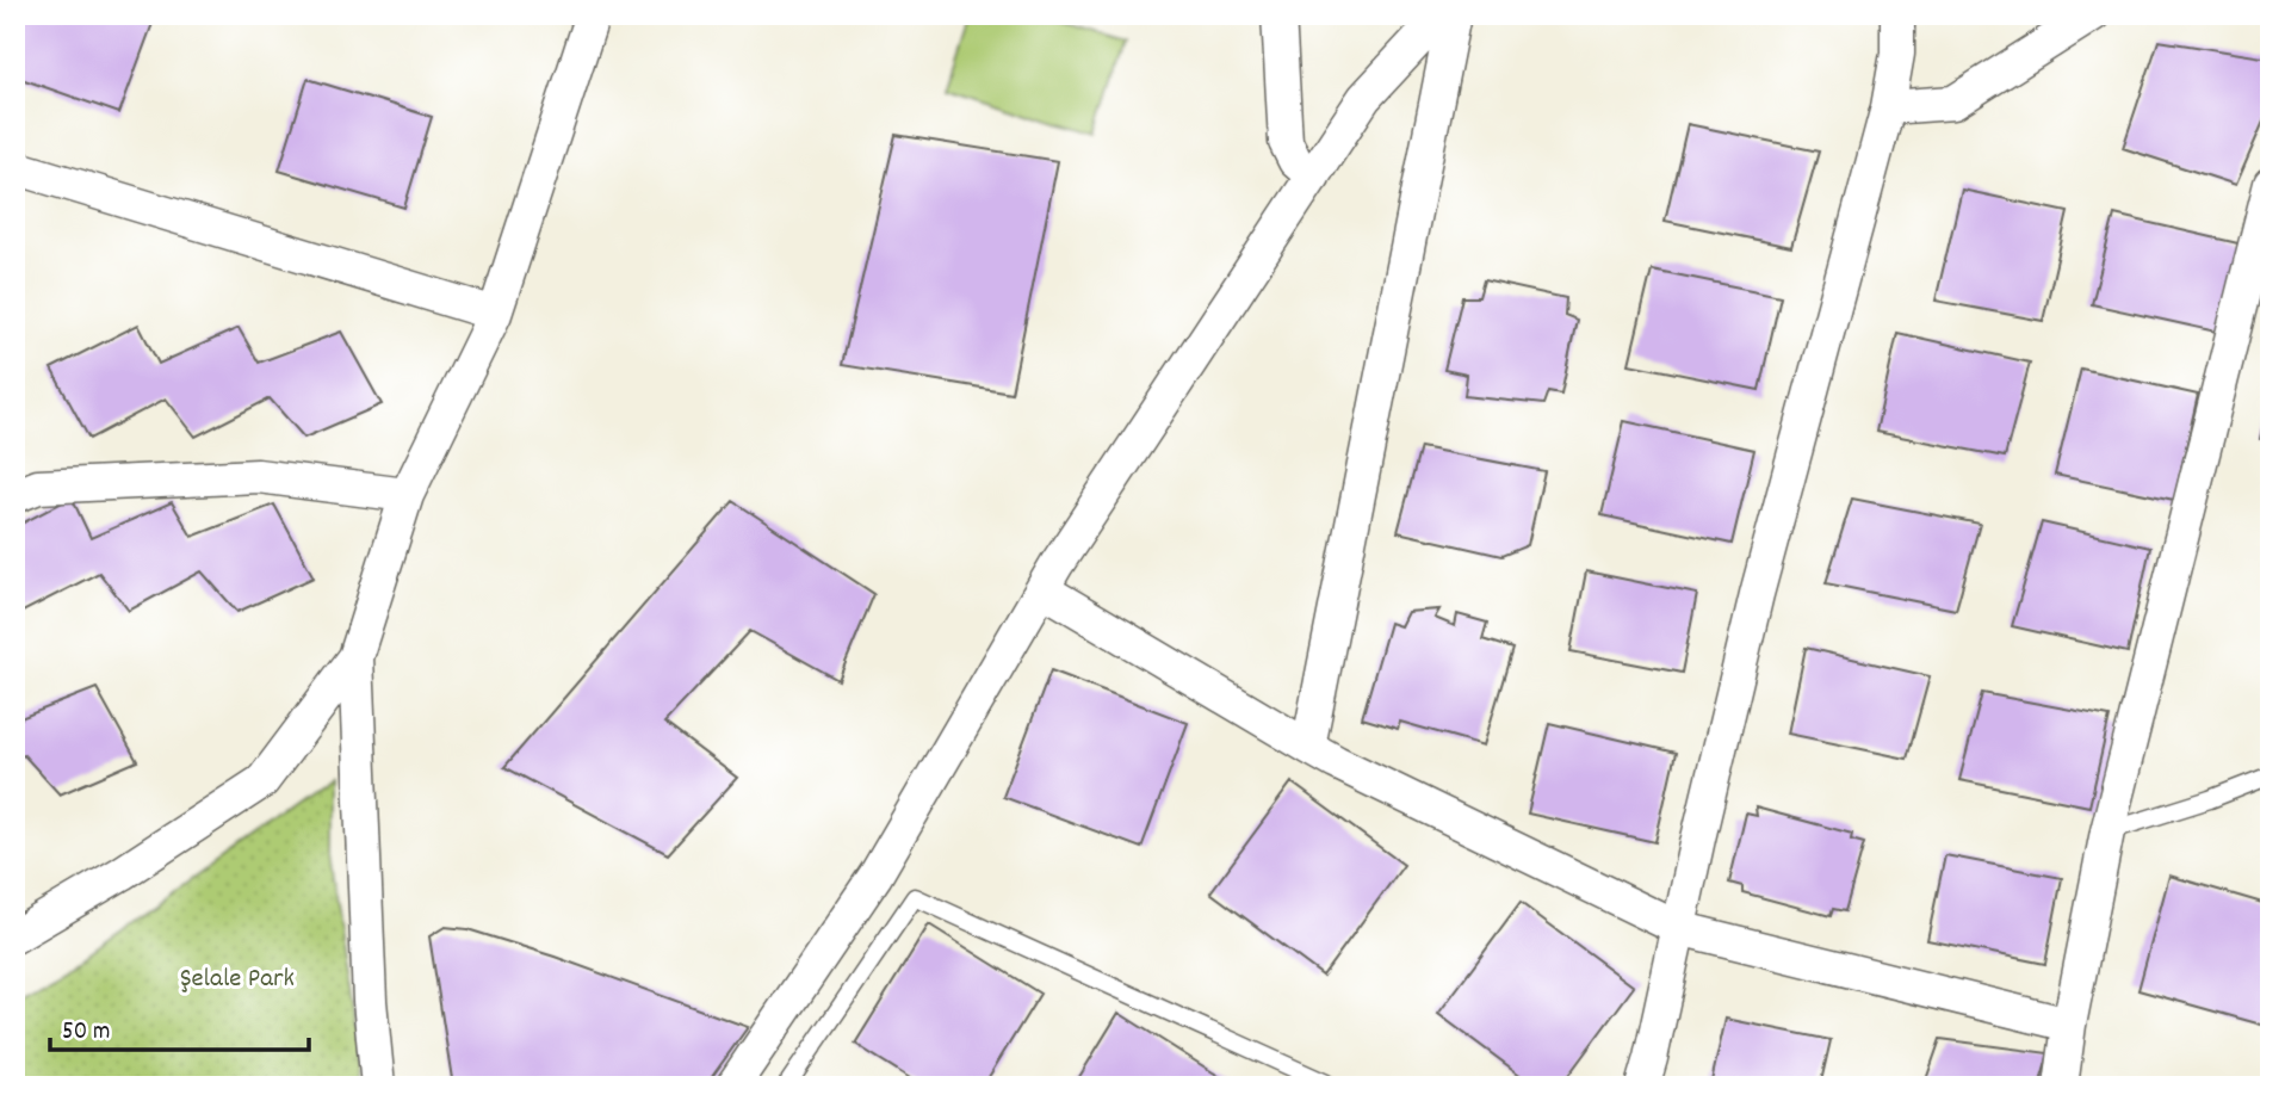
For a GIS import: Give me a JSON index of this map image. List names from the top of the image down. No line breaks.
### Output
{"parks":["Şelale Park"],"scale_bar":"50 m"}
